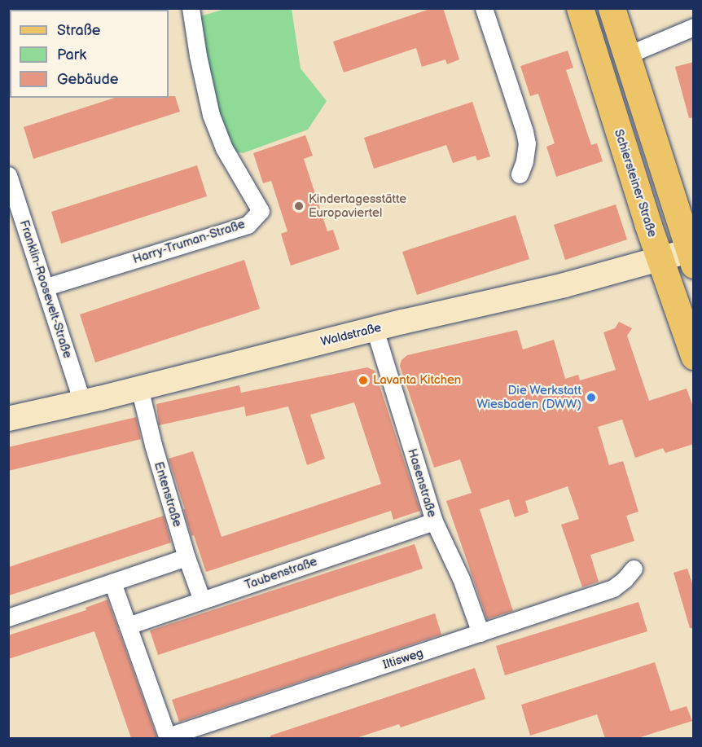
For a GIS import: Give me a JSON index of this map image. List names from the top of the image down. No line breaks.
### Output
{"streets":{"main road":["Schiersteiner Straße"],"street":["Harry-Truman-Straße","Franklin-Roosevelt-Straße","Waldstraße","Hasenstraße","Entenstraße","Taubenstraße","Iltisweg"]},"crossings":[["Schiersteiner Straße","Waldstraße"],["Harry-Truman-Straße","Franklin-Roosevelt-Straße"],["Franklin-Roosevelt-Straße","Waldstraße"],["Waldstraße","Hasenstraße"],["Waldstraße","Entenstraße"],["Hasenstraße","Taubenstraße"],["Hasenstraße","Iltisweg"],["Entenstraße","Taubenstraße"]],"places":["Kindertagesstätte Europaviertel","Lavanta Kitchen","Die Werkstatt Wiesbaden (DWW)"],"legend":["Straße","Park","Gebäude"]}
